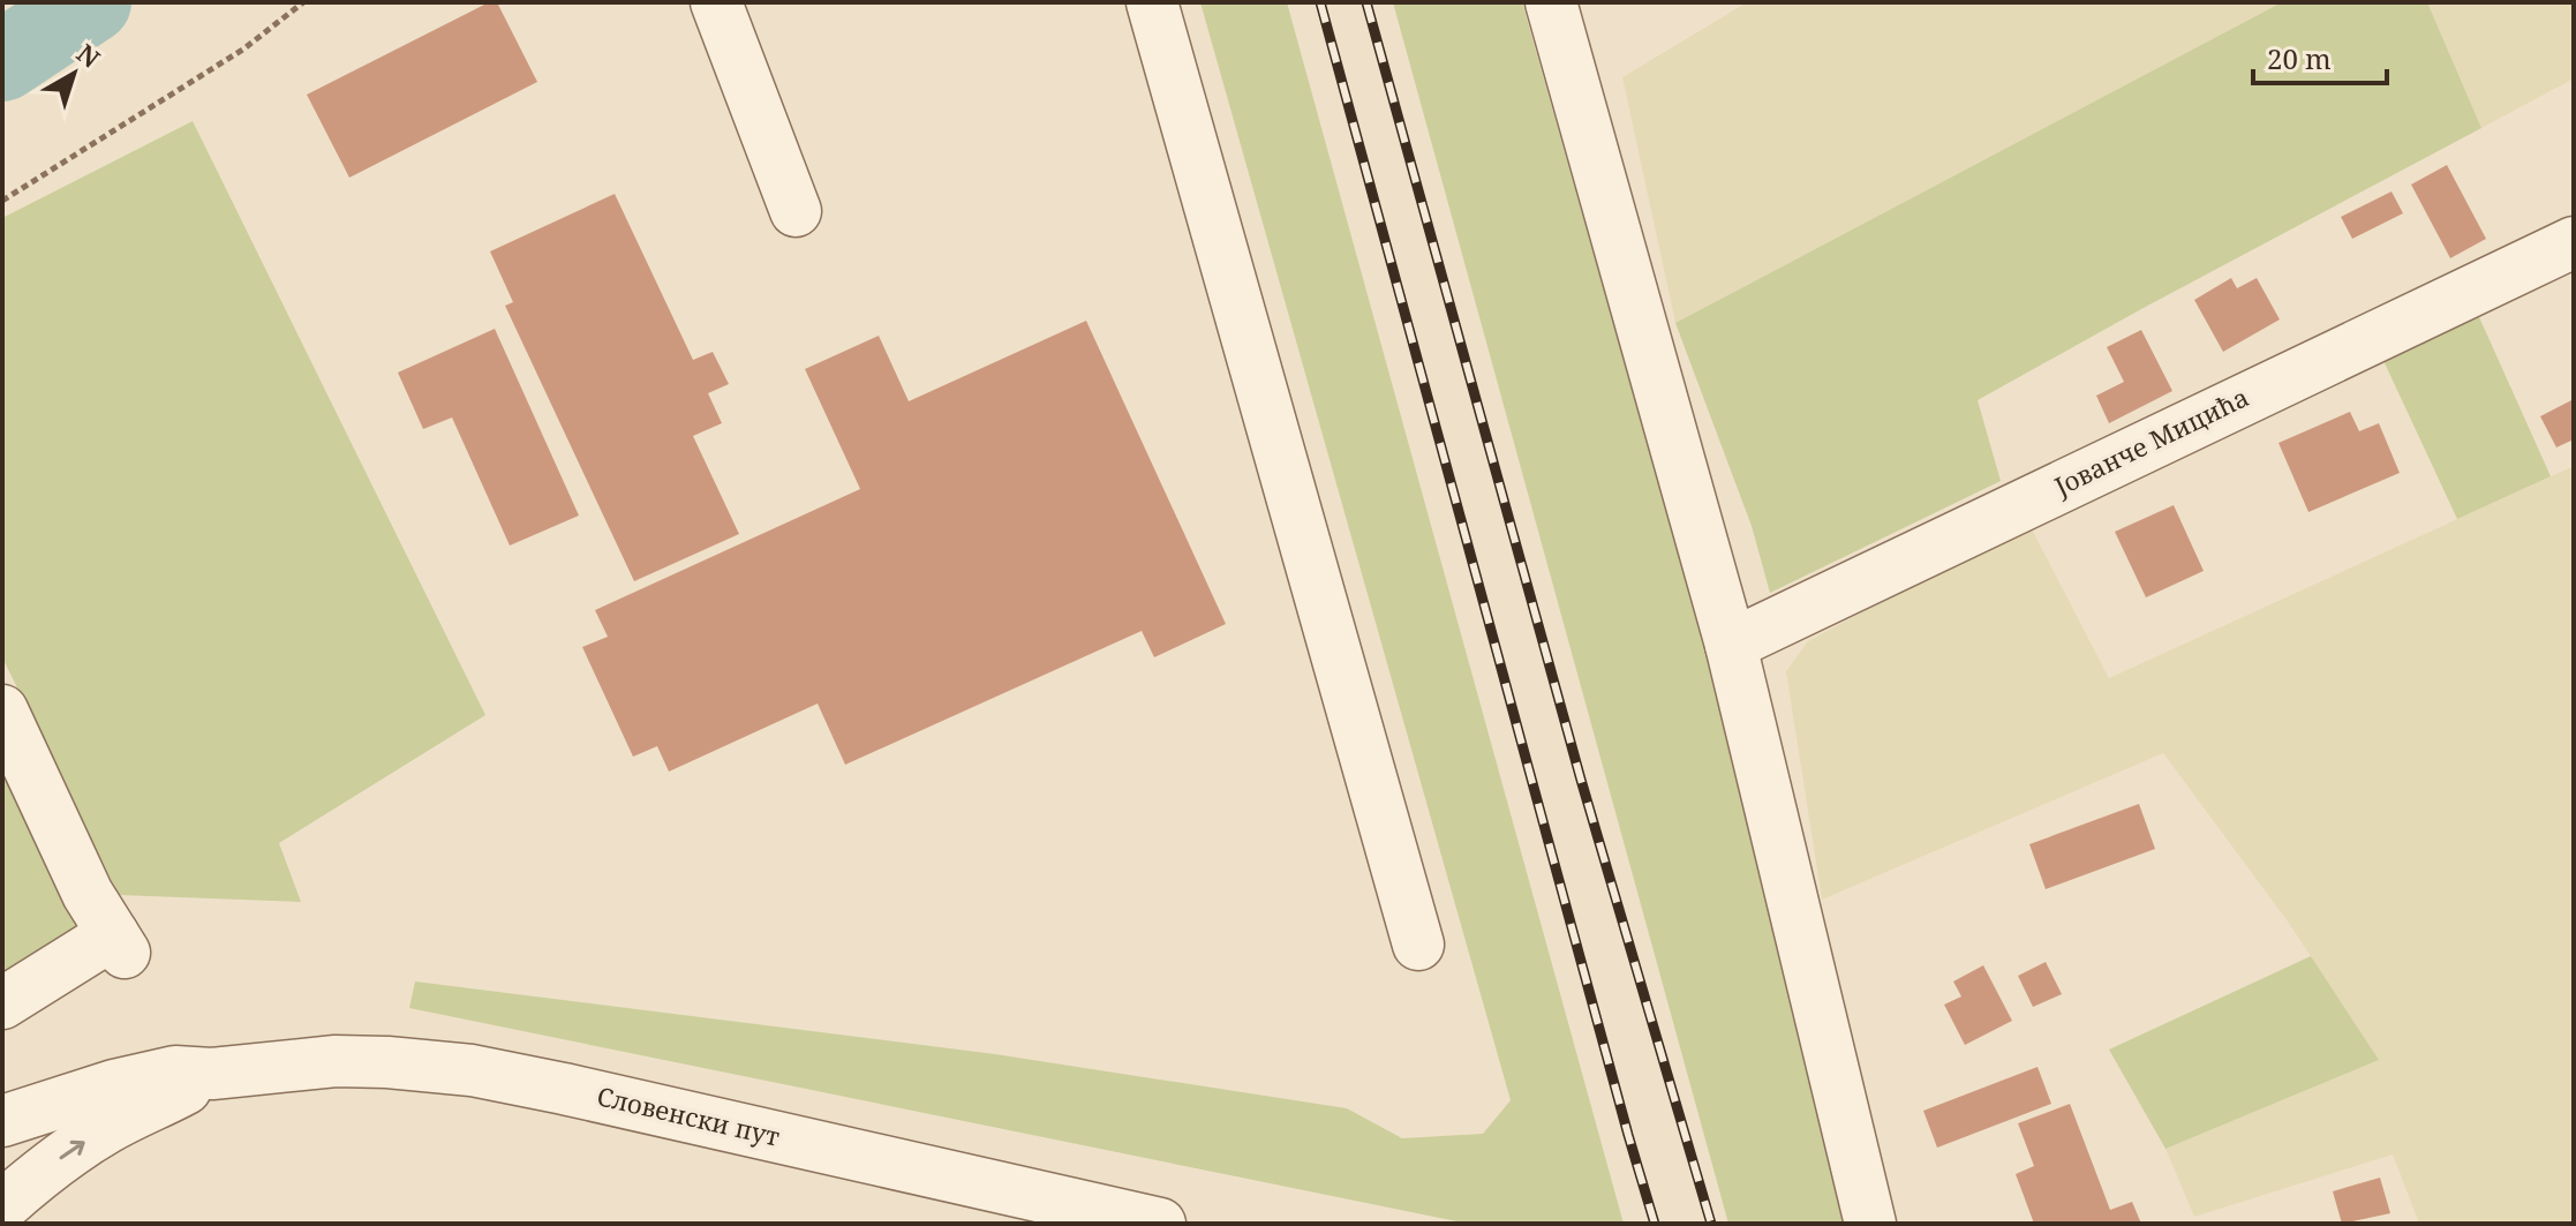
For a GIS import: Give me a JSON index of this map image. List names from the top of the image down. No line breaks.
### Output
{"streets":{"street":["Јованче Мицића","Словенски пут"]},"scale_bar":"20 m","north":"top right"}
